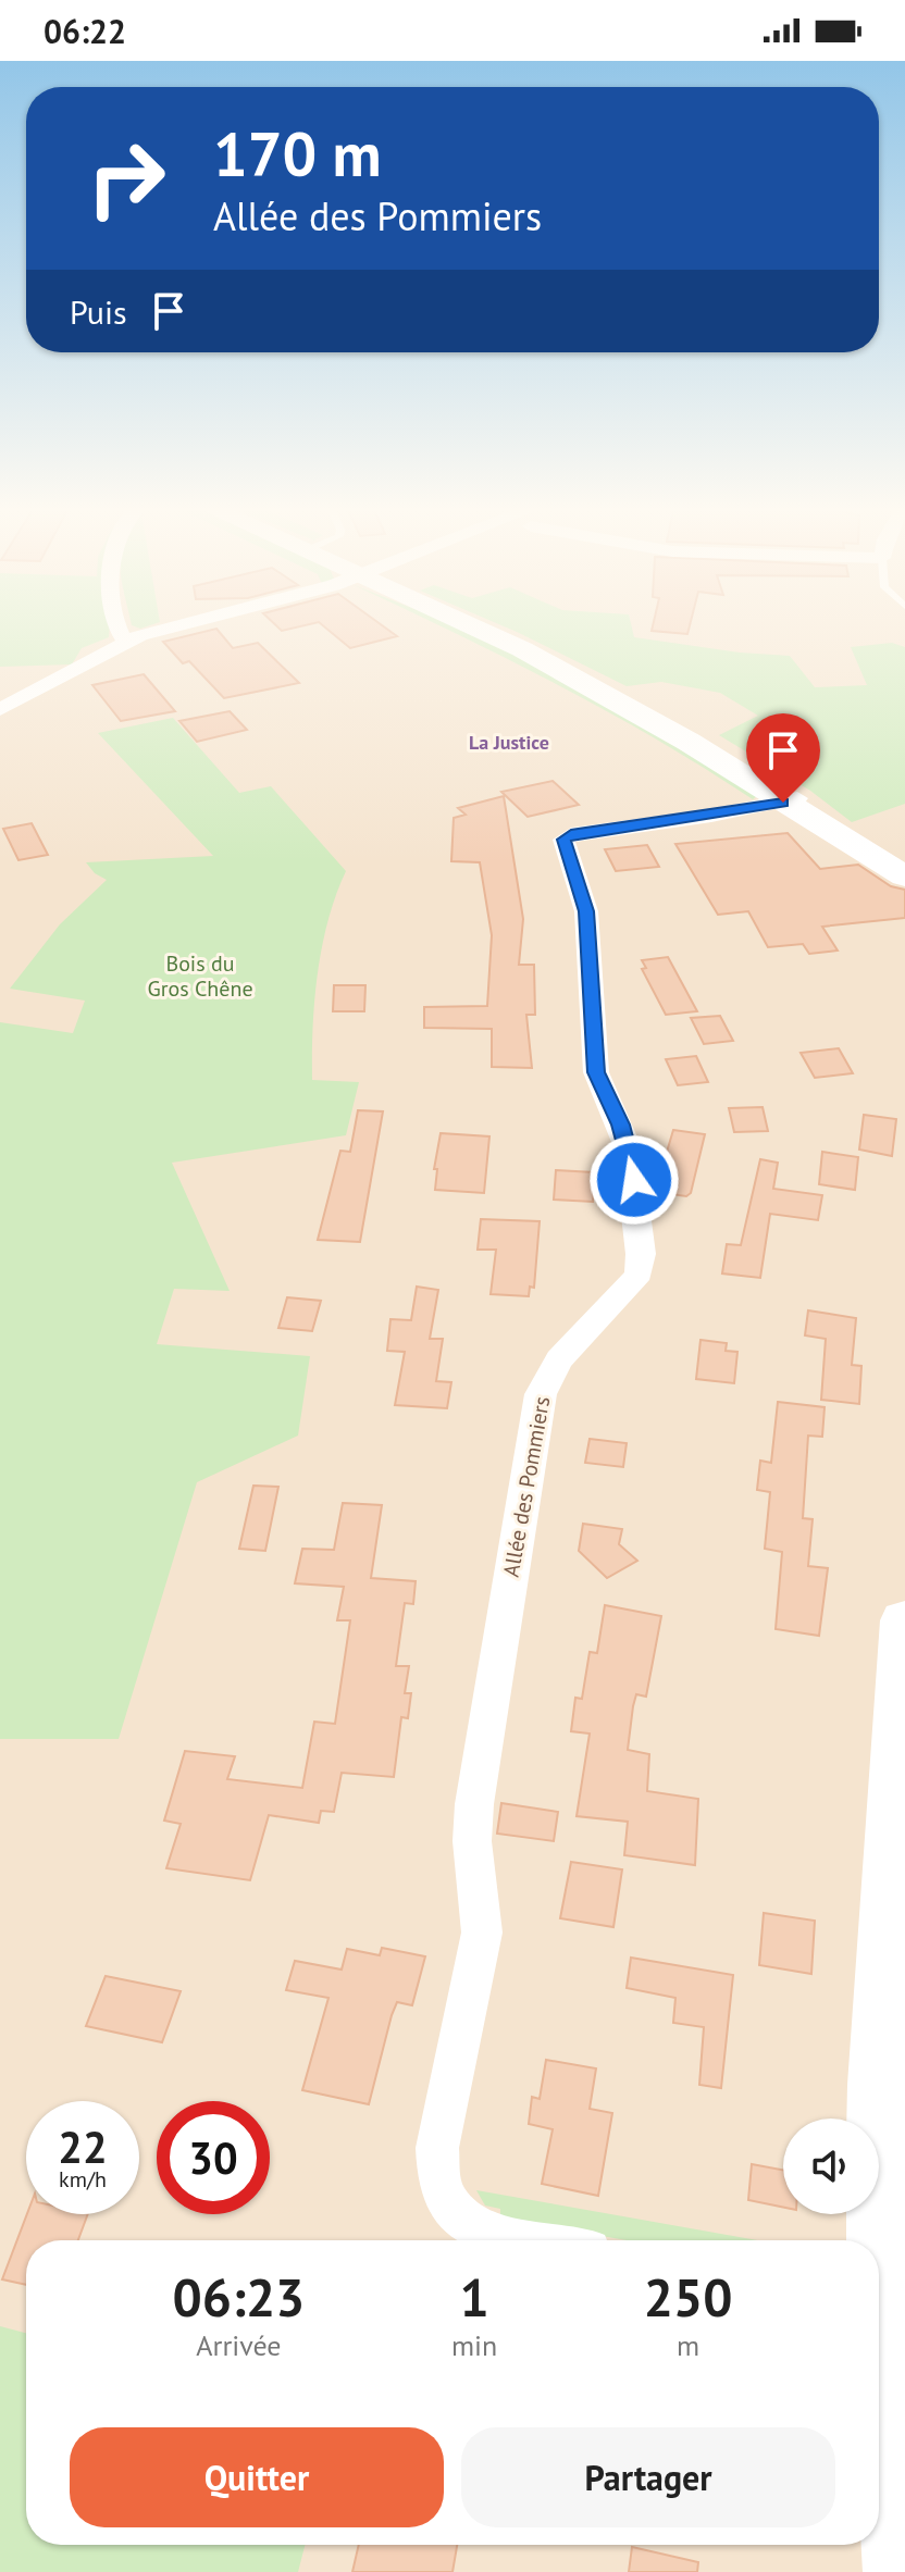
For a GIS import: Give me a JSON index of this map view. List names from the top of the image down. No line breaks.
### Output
{"streets":{"street":["Allée des Pommiers"]},"districts":["La Justice"],"parks":["Bois du Gros Chêne"],"page":{"status":"06:22","turn":["170 m","Allée des Pommiers"],"then":"Puis","speed":"22 km/h","limit":"30","eta":["06:23","Arrivée","1","min","250","m"],"buttons":["Quitter","Partager"]}}
